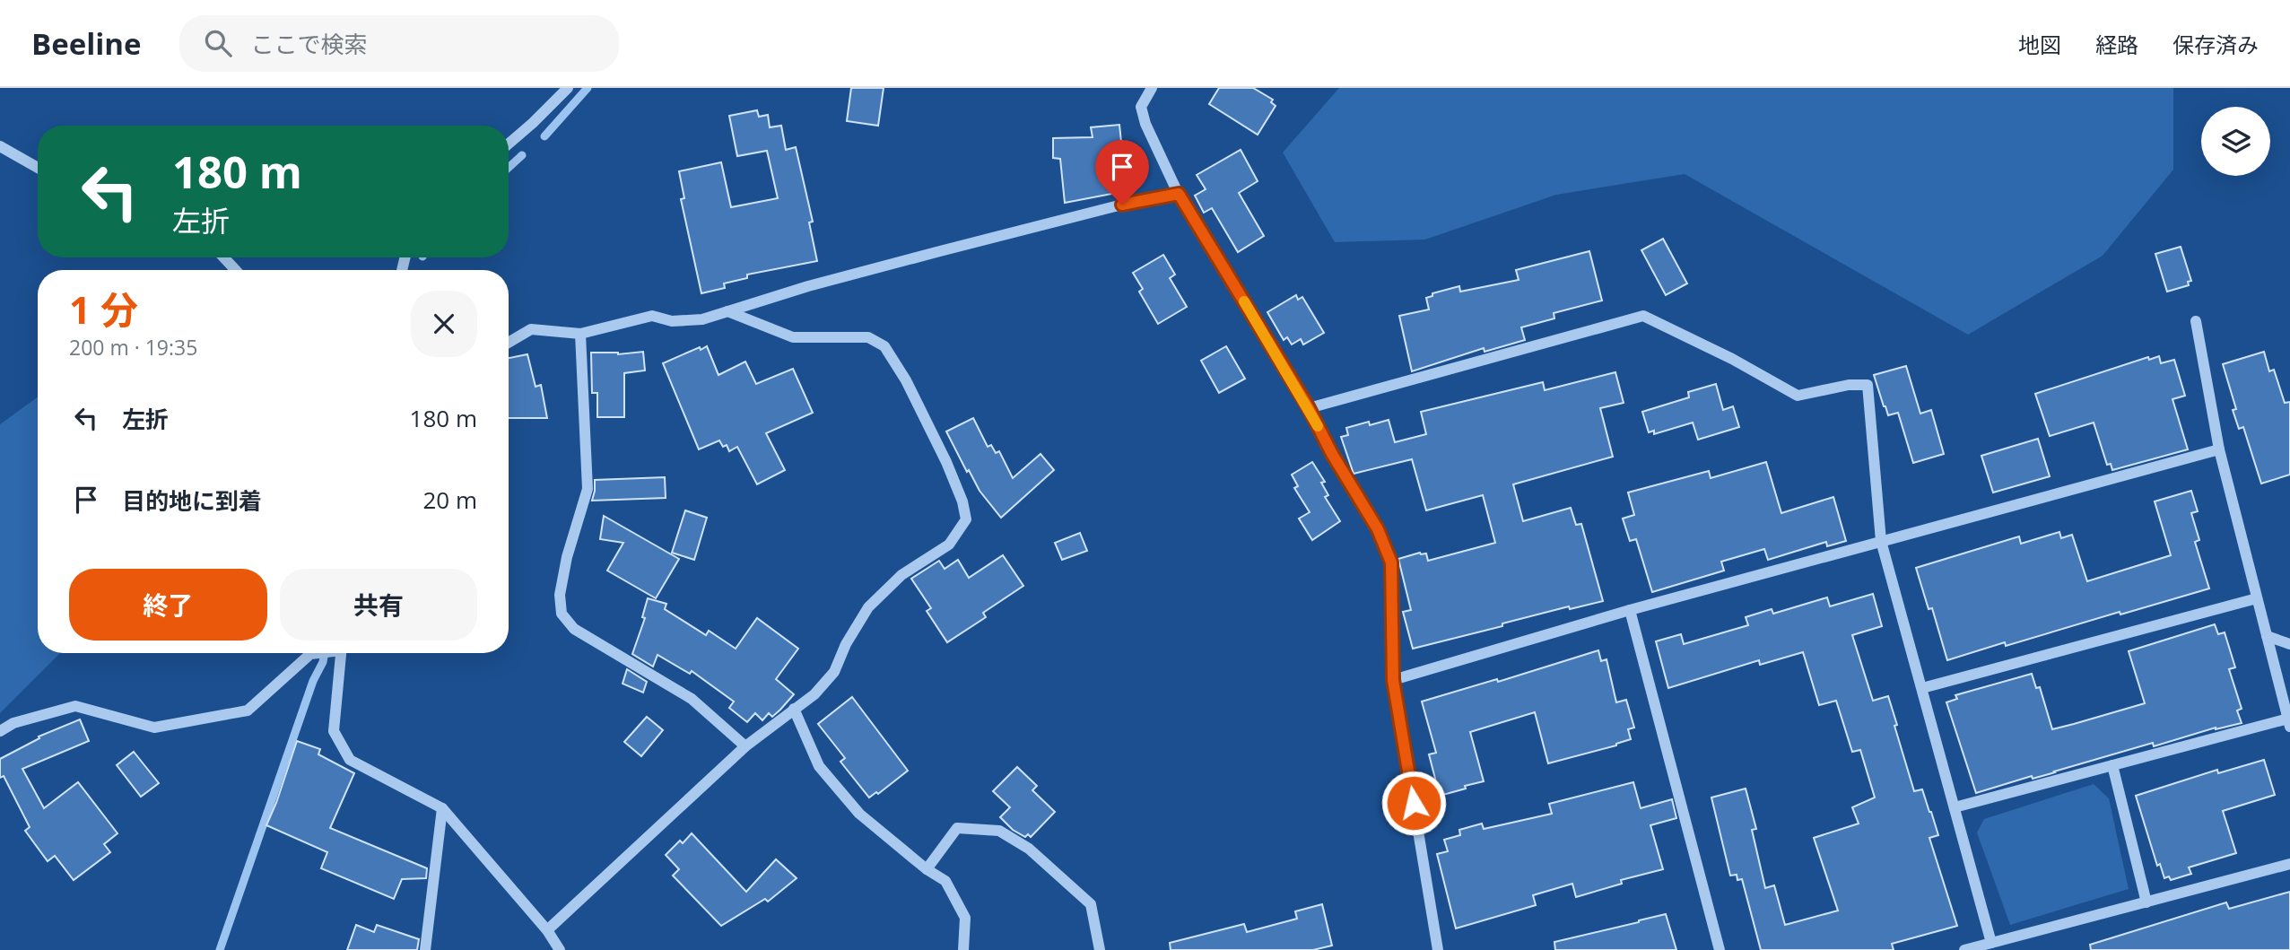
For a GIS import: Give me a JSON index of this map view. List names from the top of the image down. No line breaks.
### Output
{"page":{"header":"Beeline","search":"ここで検索","nav":["地図","経路","保存済み"],"turn":["180 m","左折"],"heading":["1 分","200 m · 19:35"],"list":[{"name":"左折","value":"180 m"},{"name":"目的地に到着","value":"20 m"}],"buttons":["終了","共有"]}}
